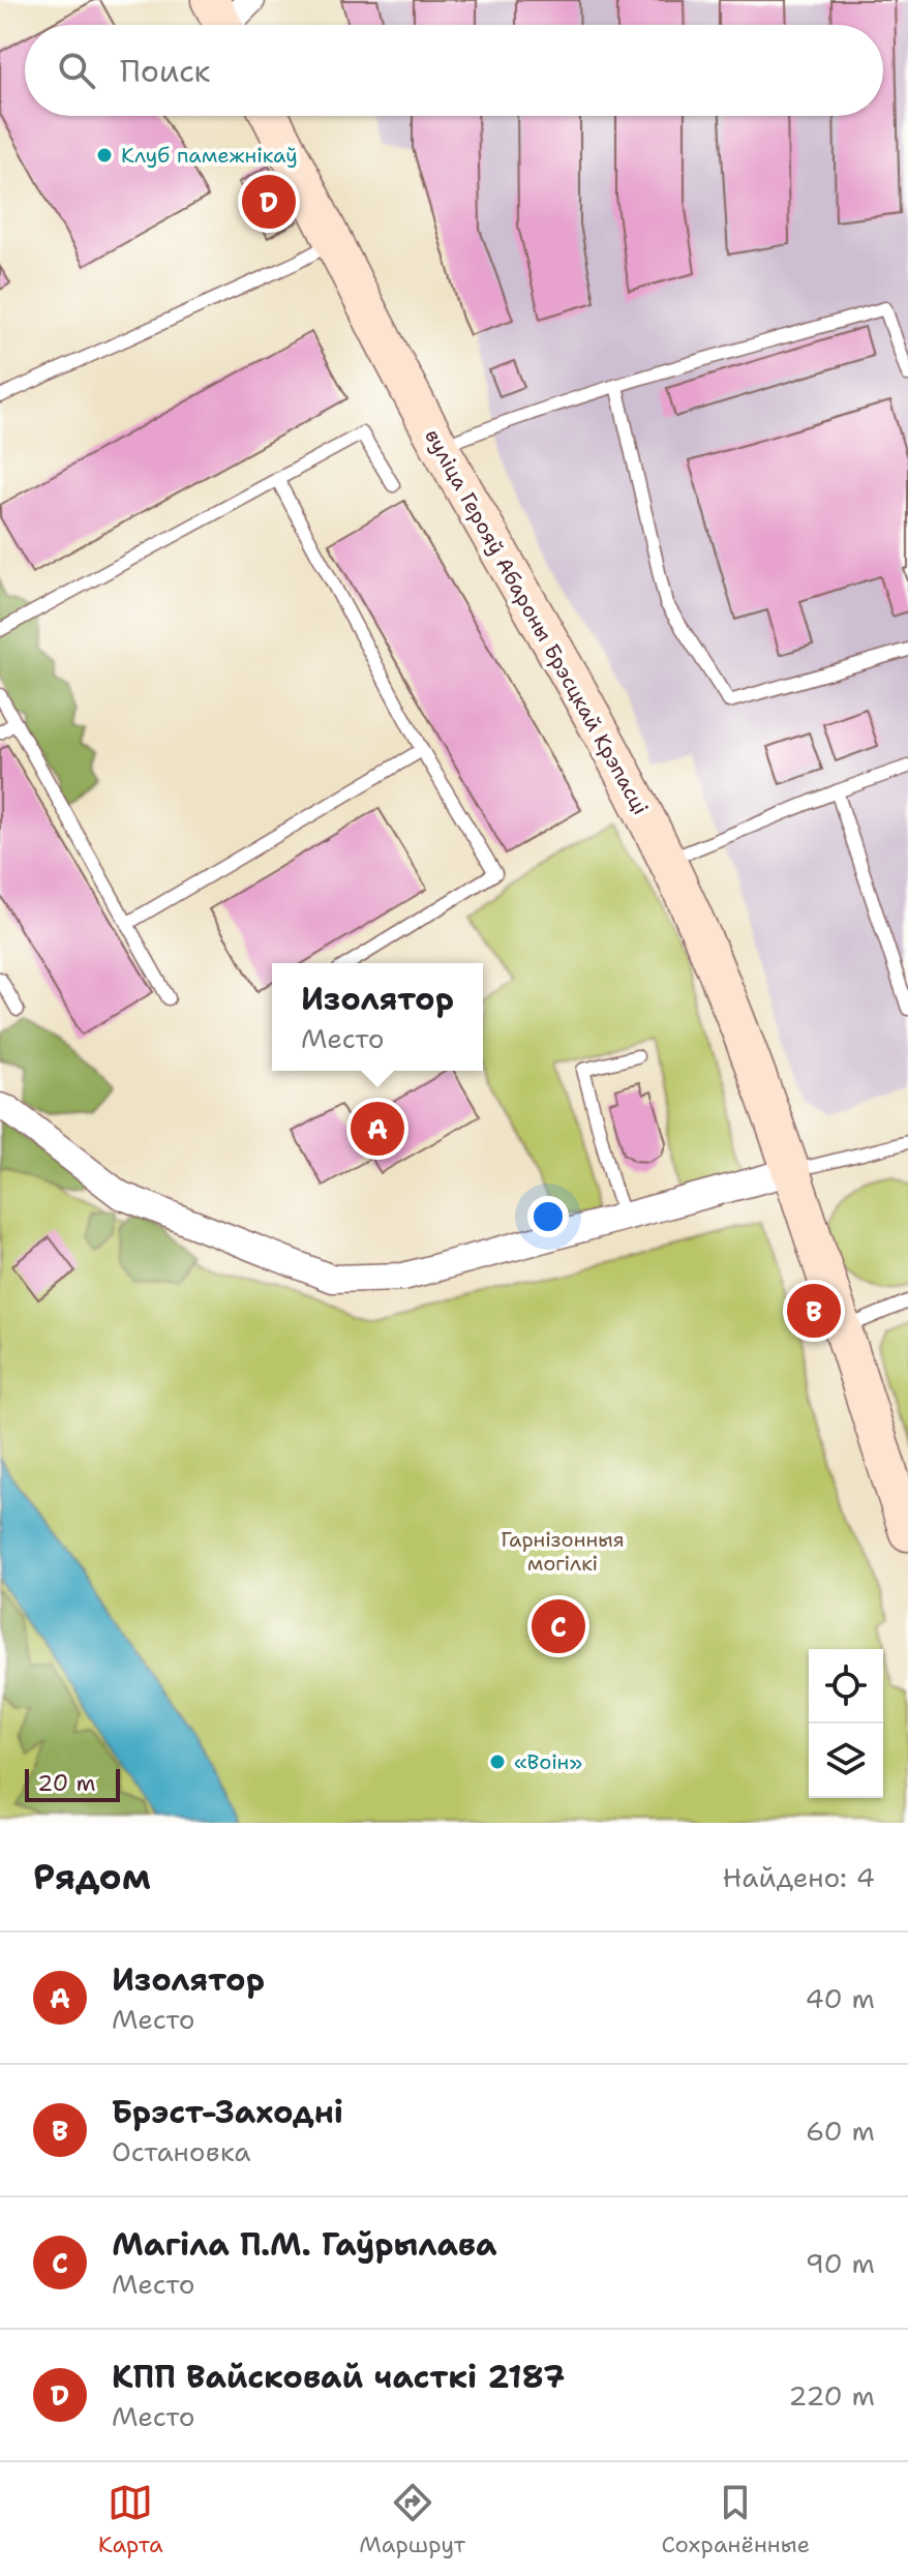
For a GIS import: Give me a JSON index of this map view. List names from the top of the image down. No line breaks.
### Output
{"streets":{"main road":["вуліца Герояў Абароны Брэсцкай Крэпасці"]},"parks":["Гарнізонныя могілкі"],"places":["Клуб памежнікаў","«Воін»"],"scale_bar":"20 m","page":{"search":"Поиск","pins":["D","A","B","C"],"popup":["Изолятор","Место"],"scale":"20 m","heading":["Рядом","Найдено: 4"],"list":[{"mark":"A","name":"Изолятор","note":"Место","value":"40 m"},{"mark":"B","name":"Брэст-Заходні","note":"Остановка","value":"60 m"},{"mark":"C","name":"Магіла П.М. Гаўрылава","note":"Место","value":"90 m"},{"mark":"D","name":"КПП Вайсковай часткі 2187","note":"Место","value":"220 m"}],"nav":["Карта","Маршрут","Сохранённые"]}}
